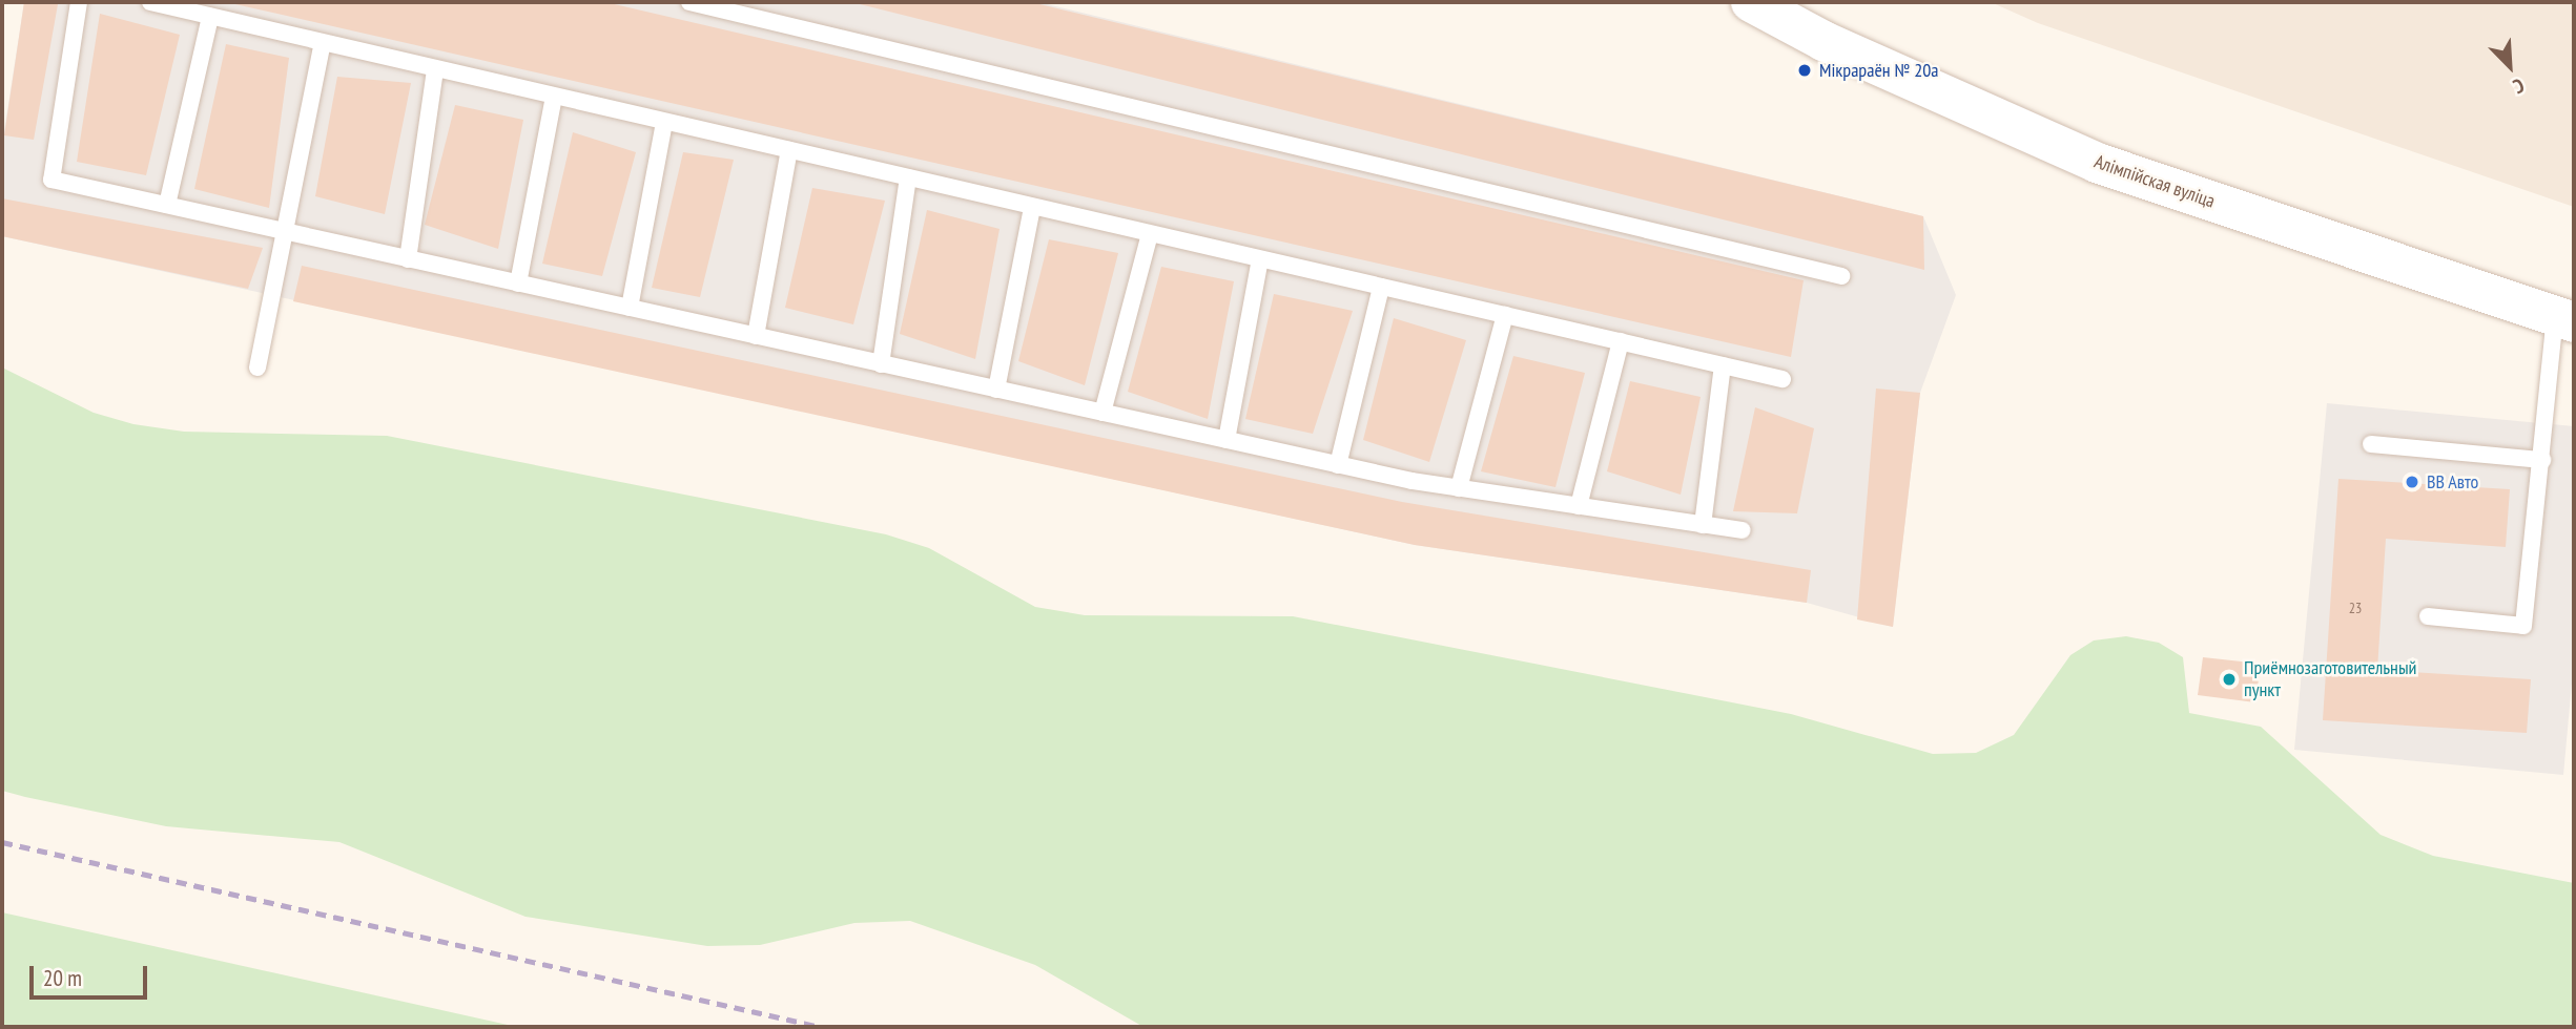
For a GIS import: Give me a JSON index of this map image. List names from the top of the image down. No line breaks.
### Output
{"streets":{"street":["Алімпійская вуліца"]},"places":["Мікрараён № 20а","ВВ Авто","Приёмнозаготовительный пункт"],"house_numbers":["23"],"scale_bar":"20 m","north":"bottom right"}
